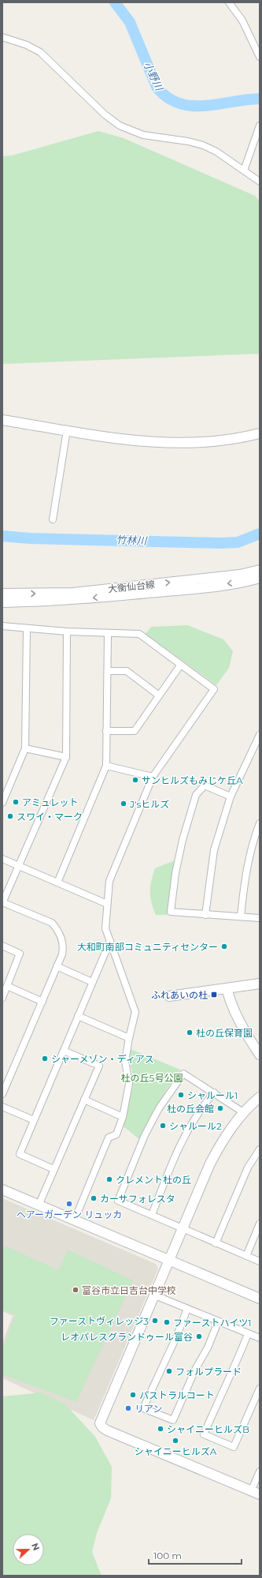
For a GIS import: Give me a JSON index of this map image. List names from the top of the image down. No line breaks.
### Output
{"streets":{"street":["大衡仙台線"]},"water":["小野川","竹林川"],"parks":["杜の丘5号公園"],"places":{"other":["サンヒルズもみじケ丘A","アミュレット","J'sヒルズ","スワイ・マーク","大和町南部コミュニティセンター","杜の丘保育園","シャーメゾン・ディアス","シャルール1","杜の丘会館","シャルール2","クレメント杜の丘","カーサフォレスタ","ヘアーガーデン リュッカ","富谷市立日吉台中学校","ファーストヴィレッジ3","ファーストハイツ1","レオパレスグランドゥール富谷","フォルプラード","パストラルコート","リアン","シャイニーヒルズB","シャイニーヒルズA"],"transit":["ふれあいの杜"]},"scale_bar":"100 m","north":"right"}
